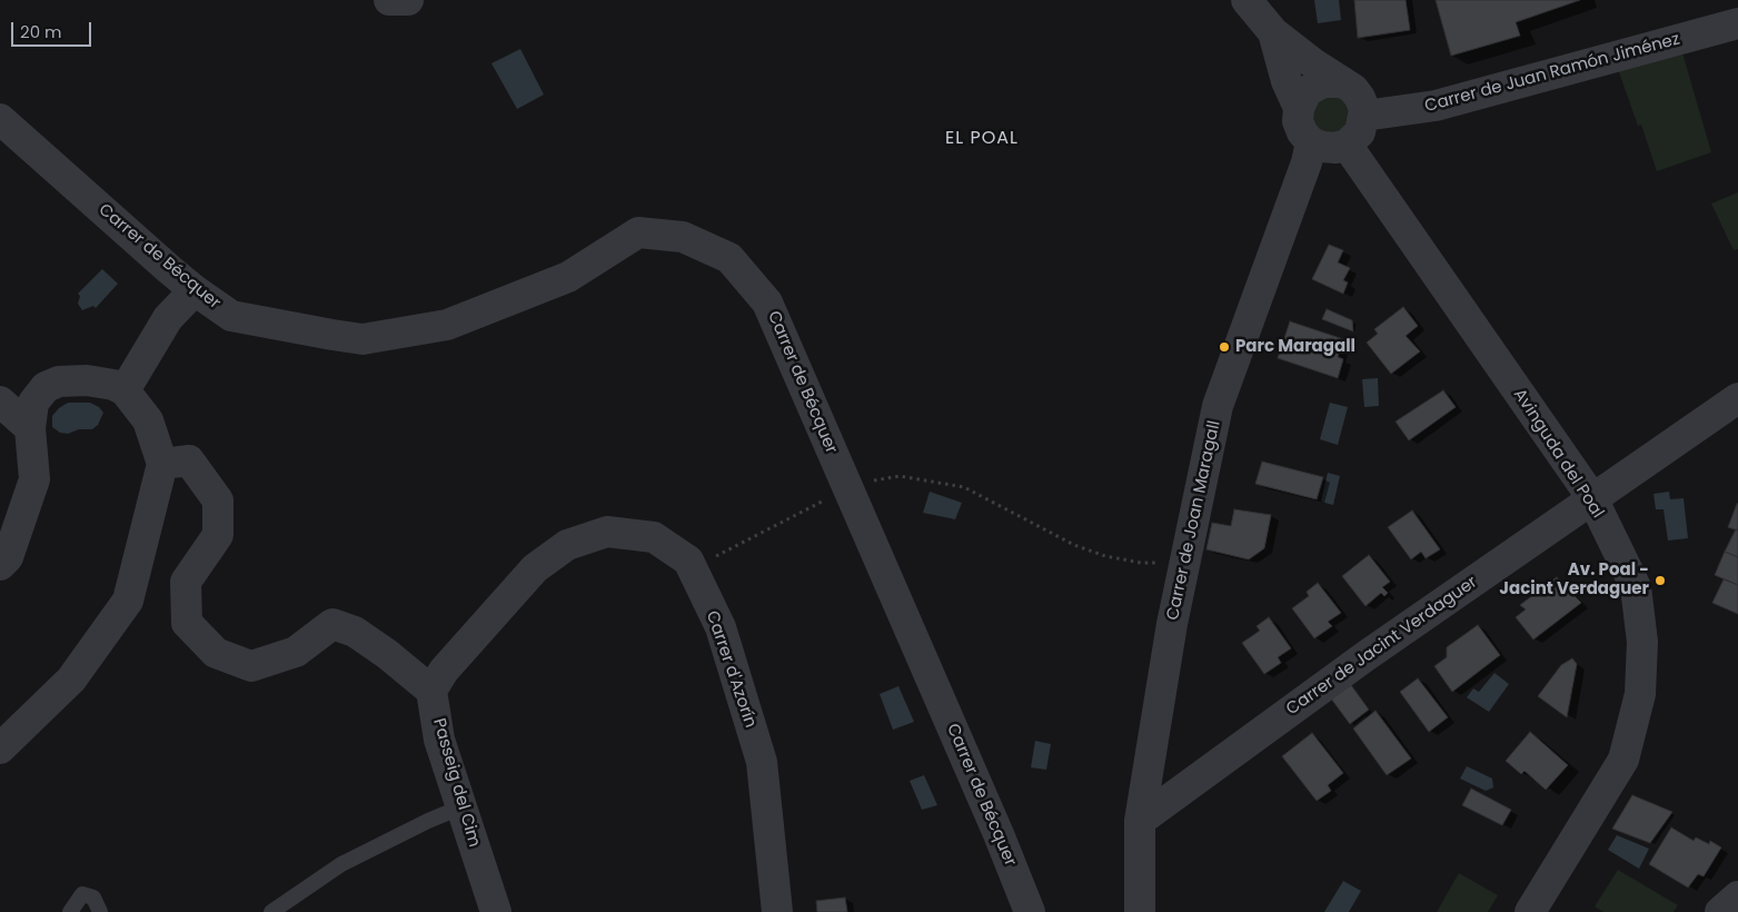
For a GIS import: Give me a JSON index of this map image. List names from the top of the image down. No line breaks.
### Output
{"streets":{"street":["Carrer de Juan Ramón Jiménez","Carrer de Bécquer","Avinguda del Poal","Carrer de Joan Maragall","Carrer de Jacint Verdaguer","Carrer d'Azorín","Passeig del Cim"]},"crossings":[["Carrer de Juan Ramón Jiménez","Avinguda del Poal"],["Carrer de Juan Ramón Jiménez","Carrer de Joan Maragall"],["Avinguda del Poal","Carrer de Joan Maragall"],["Avinguda del Poal","Carrer de Jacint Verdaguer"],["Carrer de Joan Maragall","Carrer de Jacint Verdaguer"],["Carrer d'Azorín","Passeig del Cim"]],"districts":["EL POAL"],"places":["Parc Maragall","Av. Poal - Jacint Verdaguer"],"scale_bar":"20 m"}
